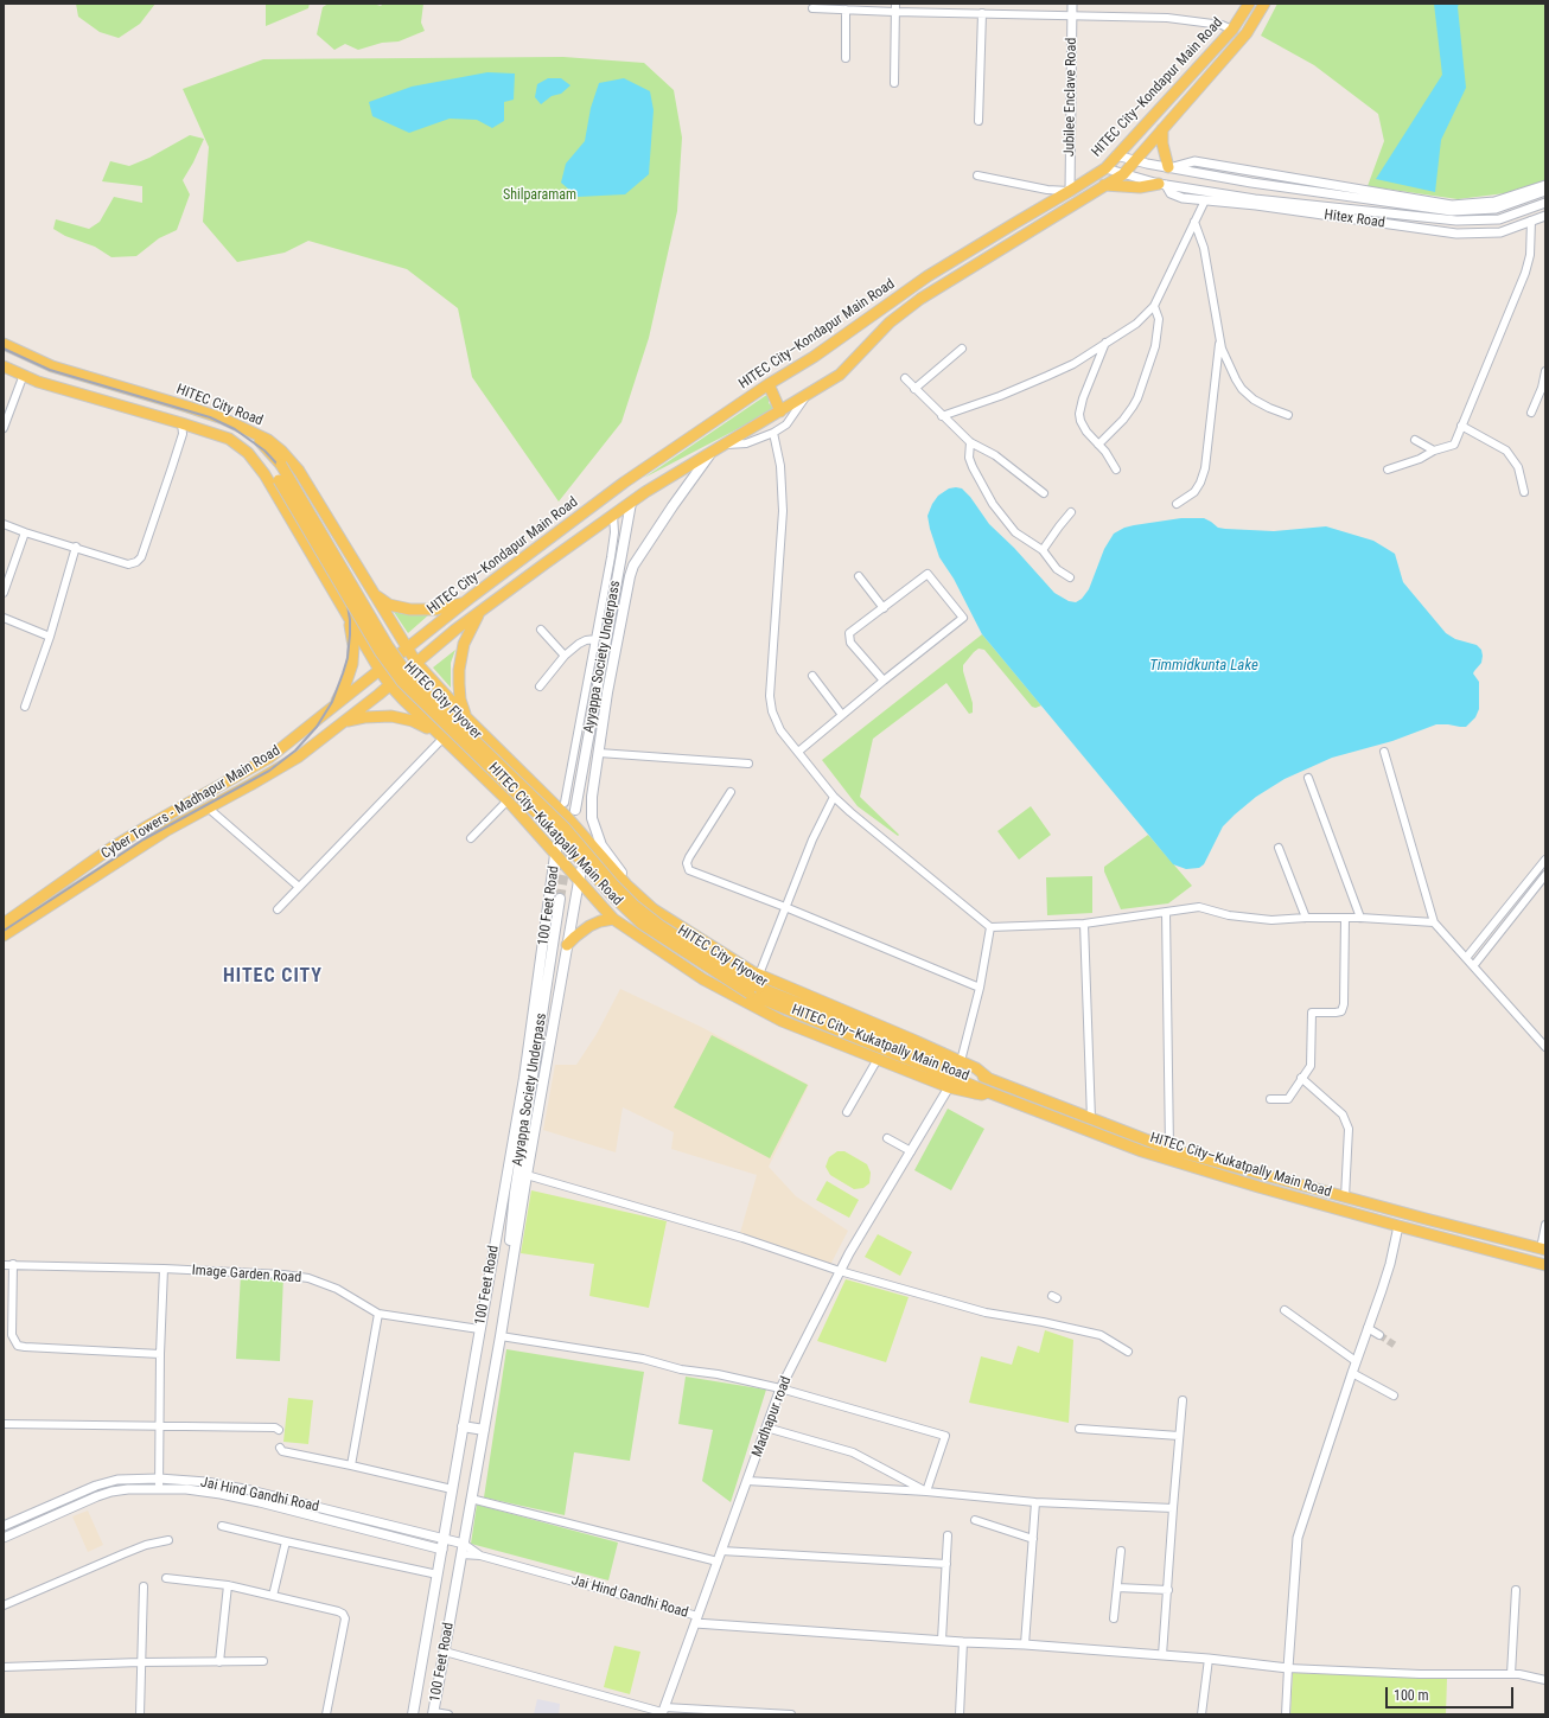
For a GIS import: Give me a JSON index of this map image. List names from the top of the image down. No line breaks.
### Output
{"streets":{"main road":["HITEC City–Kondapur Main Road","HITEC City Road","Ayyappa Society Underpass","HITEC City Flyover","Cyber Towers - Madhapur Main Road","HITEC City–Kukatpally Main Road","100 Feet Road"],"street":["Jubilee Enclave Road","Hitex Road","Image Garden Road","Madhapur road","Jai Hind Gandhi Road"]},"crossings":[["HITEC City–Kondapur Main Road","Jubilee Enclave Road"],["HITEC City–Kondapur Main Road","Hitex Road"],["HITEC City–Kondapur Main Road","HITEC City Road"],["HITEC City–Kondapur Main Road","Ayyappa Society Underpass"],["HITEC City–Kondapur Main Road","Cyber Towers - Madhapur Main Road"],["HITEC City–Kondapur Main Road","HITEC City–Kukatpally Main Road"],["HITEC City Road","HITEC City Flyover"],["HITEC City Road","Cyber Towers - Madhapur Main Road"],["HITEC City Road","HITEC City–Kukatpally Main Road"],["Ayyappa Society Underpass","100 Feet Road"],["HITEC City Flyover","HITEC City–Kukatpally Main Road"],["Cyber Towers - Madhapur Main Road","HITEC City–Kukatpally Main Road"],["HITEC City–Kukatpally Main Road","100 Feet Road"],["HITEC City–Kukatpally Main Road","Madhapur road"],["100 Feet Road","Image Garden Road"],["100 Feet Road","Jai Hind Gandhi Road"],["Madhapur road","Jai Hind Gandhi Road"]],"districts":["HITEC CITY"],"water":["Timmidkunta Lake"],"parks":["Shilparamam"],"scale_bar":"100 m"}
